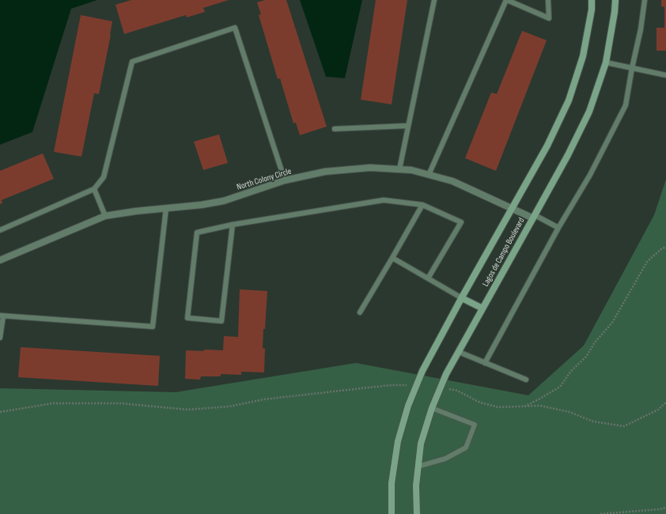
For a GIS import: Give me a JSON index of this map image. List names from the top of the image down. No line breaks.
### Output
{"streets":{"street":["North Colony Circle","Lagos de Campo Boulevard"]},"crossings":[["North Colony Circle","Lagos de Campo Boulevard"]]}
